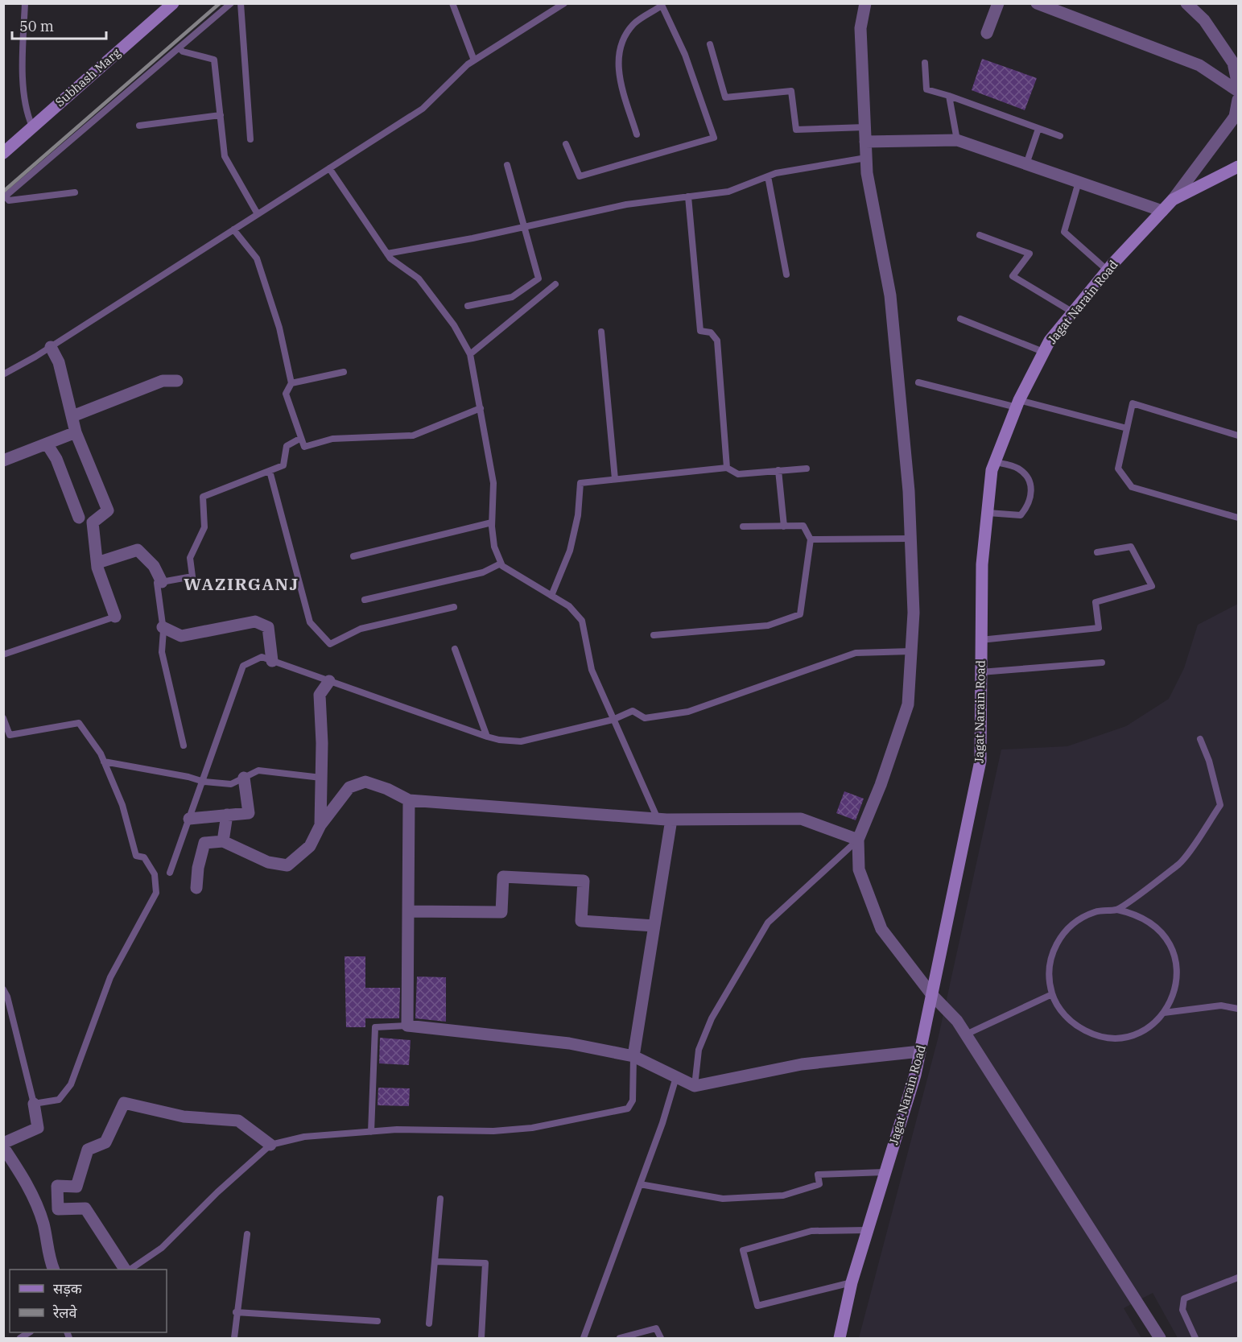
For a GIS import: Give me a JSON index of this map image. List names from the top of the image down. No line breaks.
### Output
{"streets":{"street":["Subhash Marg","Jagat Narain Road"]},"districts":["WAZIRGANJ"],"legend":["सड़क","रेलवे"],"scale_bar":"50 m"}
